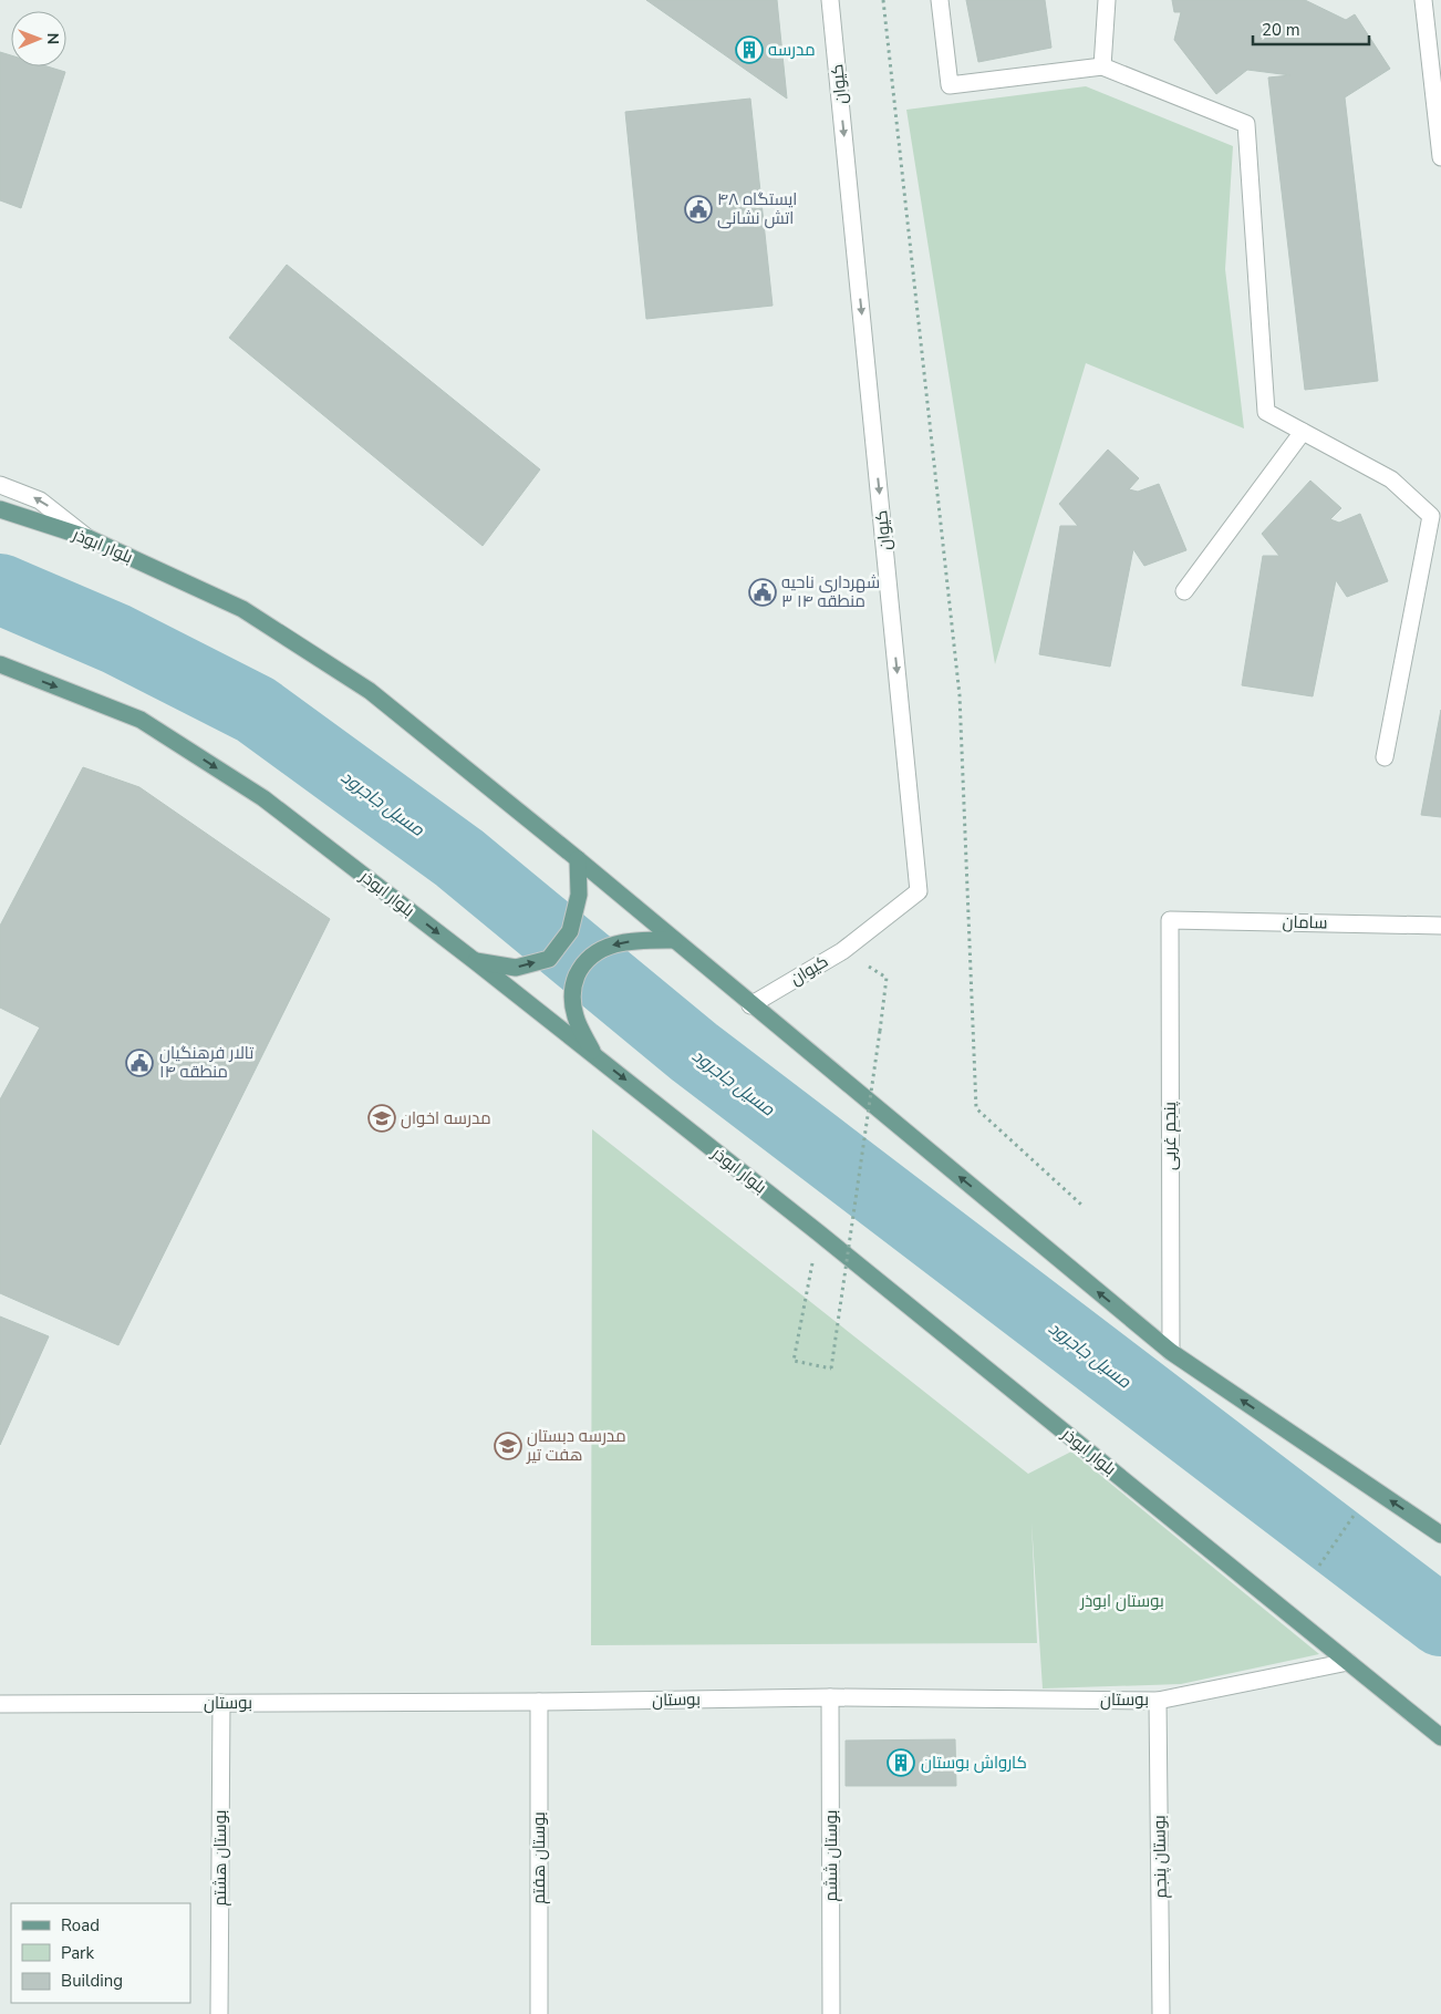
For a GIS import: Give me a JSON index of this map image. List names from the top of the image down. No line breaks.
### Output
{"streets":{"main road":["بلوار ابوذر"],"street":["کیوان","سامان","پنجم غربی","بوستان","بوستان ششم","بوستان پنجم","بوستان هشتم","بوستان هفتم"]},"crossings":[["کیوان","بلوار ابوذر"],["بلوار ابوذر","پنجم غربی"],["بلوار ابوذر","بوستان"],["سامان","پنجم غربی"],["بوستان","بوستان ششم"],["بوستان","بوستان پنجم"],["بوستان","بوستان هشتم"],["بوستان","بوستان هفتم"]],"one_way":["کیوان"],"water":["مسیل جاجرود"],"parks":["بوستان ابوذر"],"places":{"building":["مدرسه","کارواش بوستان"],"public building":["ایستگاه ۴۸ اتش نشانی","شهرداری ناحیه ۳ منطقه ۱۴","تالار فرهنگیان منطقه ۱۴"],"school or university":["مدرسه اخوان","مدرسه دبستان هفت تیر"]},"legend":["Road","Park","Building"],"scale_bar":"20 m","north":"right"}
